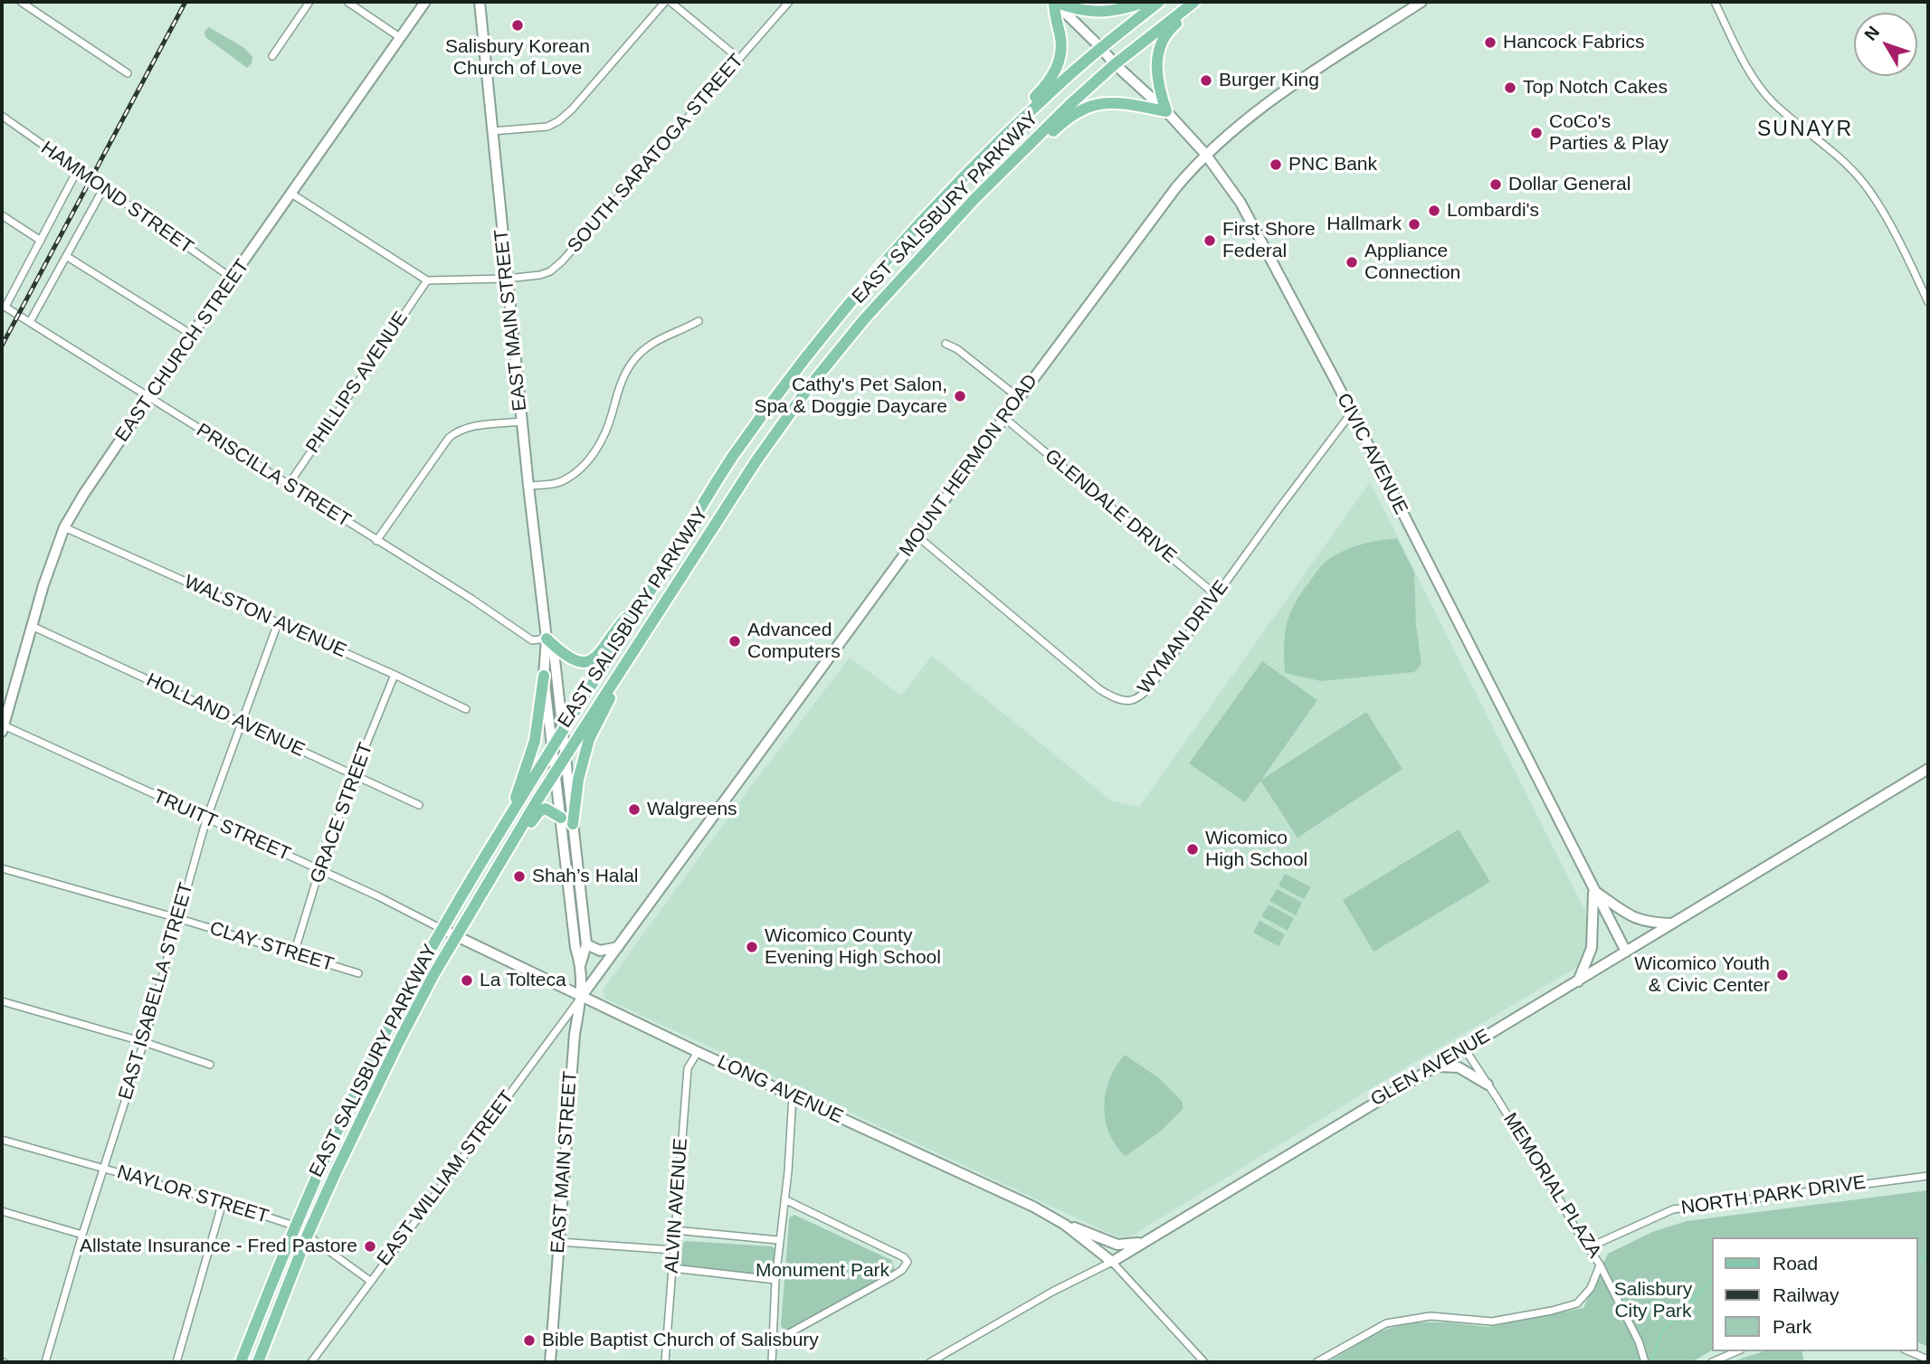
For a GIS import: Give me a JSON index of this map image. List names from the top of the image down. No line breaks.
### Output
{"streets":{"main road":["EAST SALISBURY PARKWAY"],"street":["SOUTH SARATOGA STREET","HAMMOND STREET","EAST MAIN STREET","EAST CHURCH STREET","PHILLIPS AVENUE","CIVIC AVENUE","MOUNT HERMON ROAD","PRISCILLA STREET","GLENDALE DRIVE","WALSTON AVENUE","WYMAN DRIVE","HOLLAND AVENUE","GRACE STREET","TRUITT STREET","CLAY STREET","EAST ISABELLA STREET","GLEN AVENUE","LONG AVENUE","EAST WILLIAM STREET","MEMORIAL PLAZA","NAYLOR STREET","NORTH PARK DRIVE","ALVIN AVENUE"]},"crossings":[["SOUTH SARATOGA STREET","EAST MAIN STREET"],["SOUTH SARATOGA STREET","PHILLIPS AVENUE"],["HAMMOND STREET","EAST CHURCH STREET"],["EAST SALISBURY PARKWAY","EAST MAIN STREET"],["EAST SALISBURY PARKWAY","CIVIC AVENUE"],["EAST SALISBURY PARKWAY","TRUITT STREET"],["EAST SALISBURY PARKWAY","LONG AVENUE"],["EAST SALISBURY PARKWAY","NAYLOR STREET"],["EAST MAIN STREET","MOUNT HERMON ROAD"],["EAST MAIN STREET","PRISCILLA STREET"],["EAST MAIN STREET","LONG AVENUE"],["EAST MAIN STREET","EAST WILLIAM STREET"],["EAST CHURCH STREET","PRISCILLA STREET"],["EAST CHURCH STREET","WALSTON AVENUE"],["EAST CHURCH STREET","HOLLAND AVENUE"],["EAST CHURCH STREET","TRUITT STREET"],["PHILLIPS AVENUE","PRISCILLA STREET"],["CIVIC AVENUE","MOUNT HERMON ROAD"],["CIVIC AVENUE","WYMAN DRIVE"],["CIVIC AVENUE","GLEN AVENUE"],["MOUNT HERMON ROAD","GLENDALE DRIVE"],["MOUNT HERMON ROAD","WYMAN DRIVE"],["MOUNT HERMON ROAD","LONG AVENUE"],["MOUNT HERMON ROAD","EAST WILLIAM STREET"],["GLENDALE DRIVE","WYMAN DRIVE"],["WALSTON AVENUE","GRACE STREET"],["WALSTON AVENUE","EAST ISABELLA STREET"],["HOLLAND AVENUE","GRACE STREET"],["HOLLAND AVENUE","EAST ISABELLA STREET"],["GRACE STREET","TRUITT STREET"],["GRACE STREET","CLAY STREET"],["TRUITT STREET","EAST ISABELLA STREET"],["TRUITT STREET","LONG AVENUE"],["CLAY STREET","EAST ISABELLA STREET"],["EAST ISABELLA STREET","NAYLOR STREET"],["GLEN AVENUE","LONG AVENUE"],["GLEN AVENUE","MEMORIAL PLAZA"],["LONG AVENUE","EAST WILLIAM STREET"],["LONG AVENUE","ALVIN AVENUE"],["EAST WILLIAM STREET","NAYLOR STREET"],["MEMORIAL PLAZA","NORTH PARK DRIVE"]],"districts":["SUNAYR"],"parks":["Monument Park","Salisbury City Park"],"places":["Salisbury Korean Church of Love","Hancock Fabrics","Burger King","Top Notch Cakes","CoCo's Parties & Play","PNC Bank","Dollar General","Lombardi's","Hallmark","First Shore Federal","Appliance Connection","Cathy's Pet Salon, Spa & Doggie Daycare","Advanced Computers","Walgreens","Wicomico High School","Shah’s Halal","Wicomico County Evening High School","Wicomico Youth & Civic Center","La Tolteca","Allstate Insurance - Fred Pastore","Bible Baptist Church of Salisbury"],"legend":["Road","Railway","Park"],"north":"top left"}
